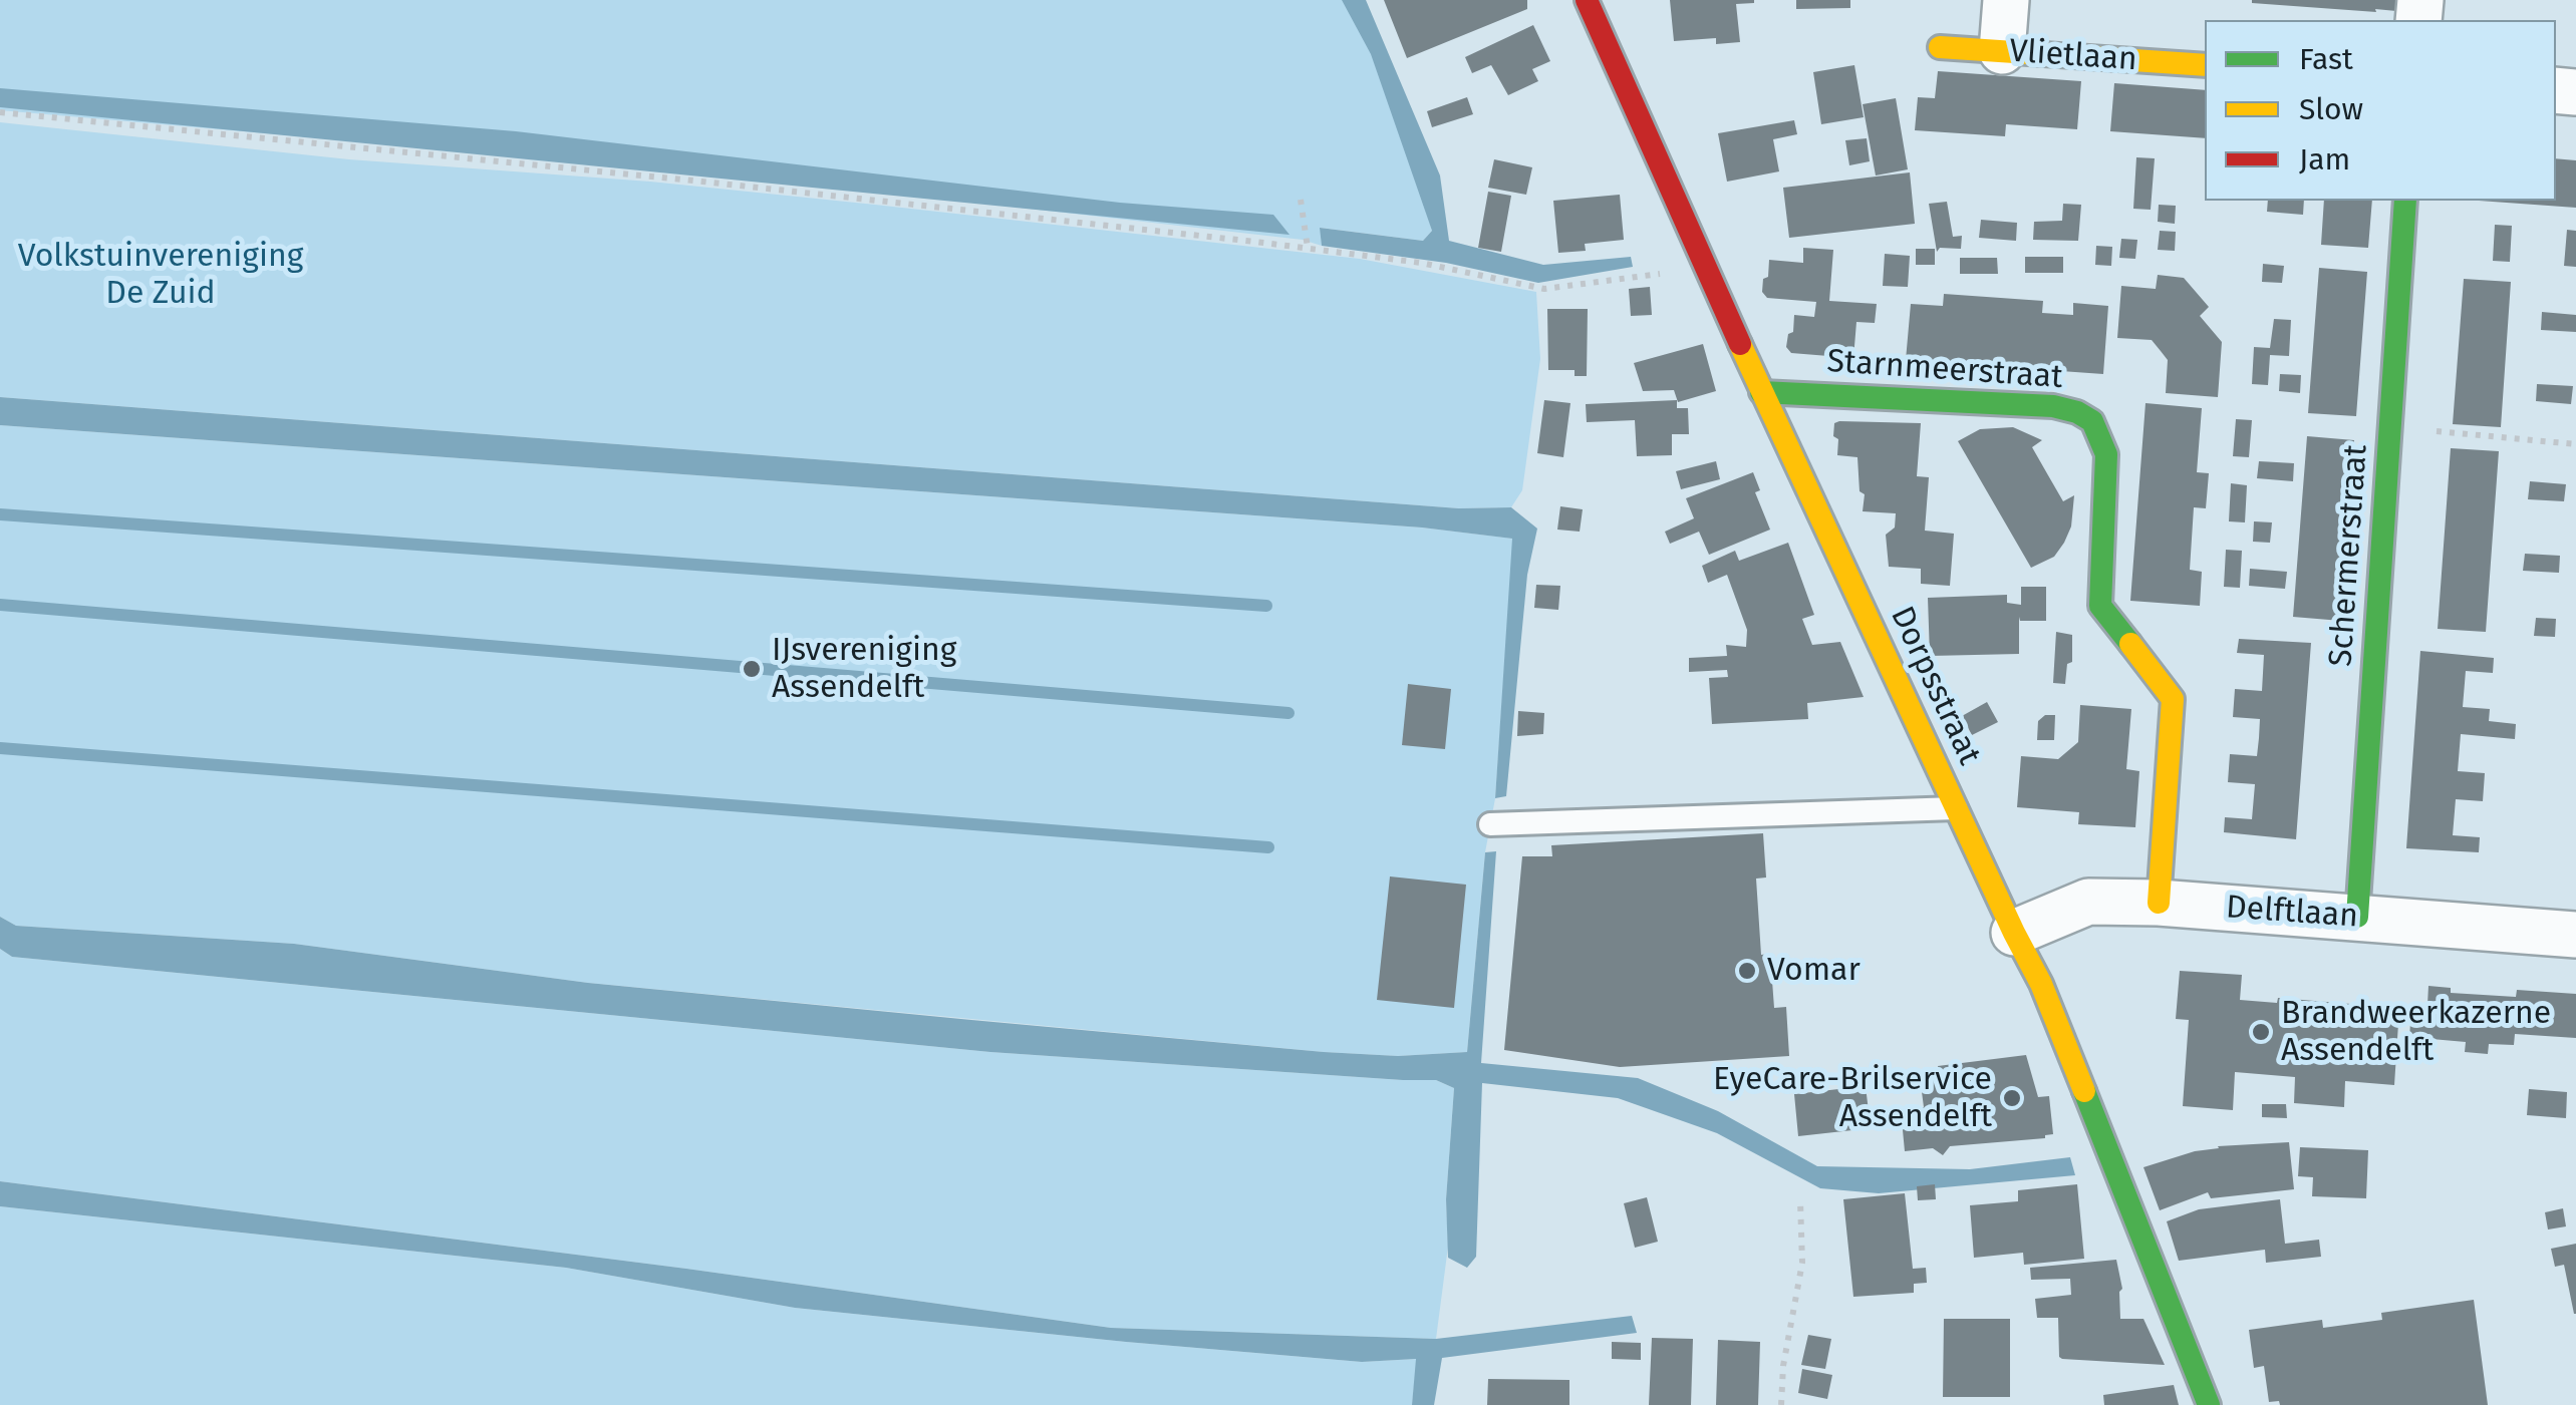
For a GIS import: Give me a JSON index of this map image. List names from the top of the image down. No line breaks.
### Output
{"streets":{"street":["Vlietlaan","Starnmeerstraat","Schermerstraat","Dorpsstraat","Delftlaan"]},"crossings":[["Starnmeerstraat","Dorpsstraat"],["Starnmeerstraat","Delftlaan"],["Schermerstraat","Delftlaan"],["Dorpsstraat","Delftlaan"]],"parks":["Volkstuinvereniging De Zuid"],"places":["IJsvereniging Assendelft","Vomar","Brandweerkazerne Assendelft","EyeCare-Brilservice Assendelft"],"legend":["Fast","Slow","Jam"]}
